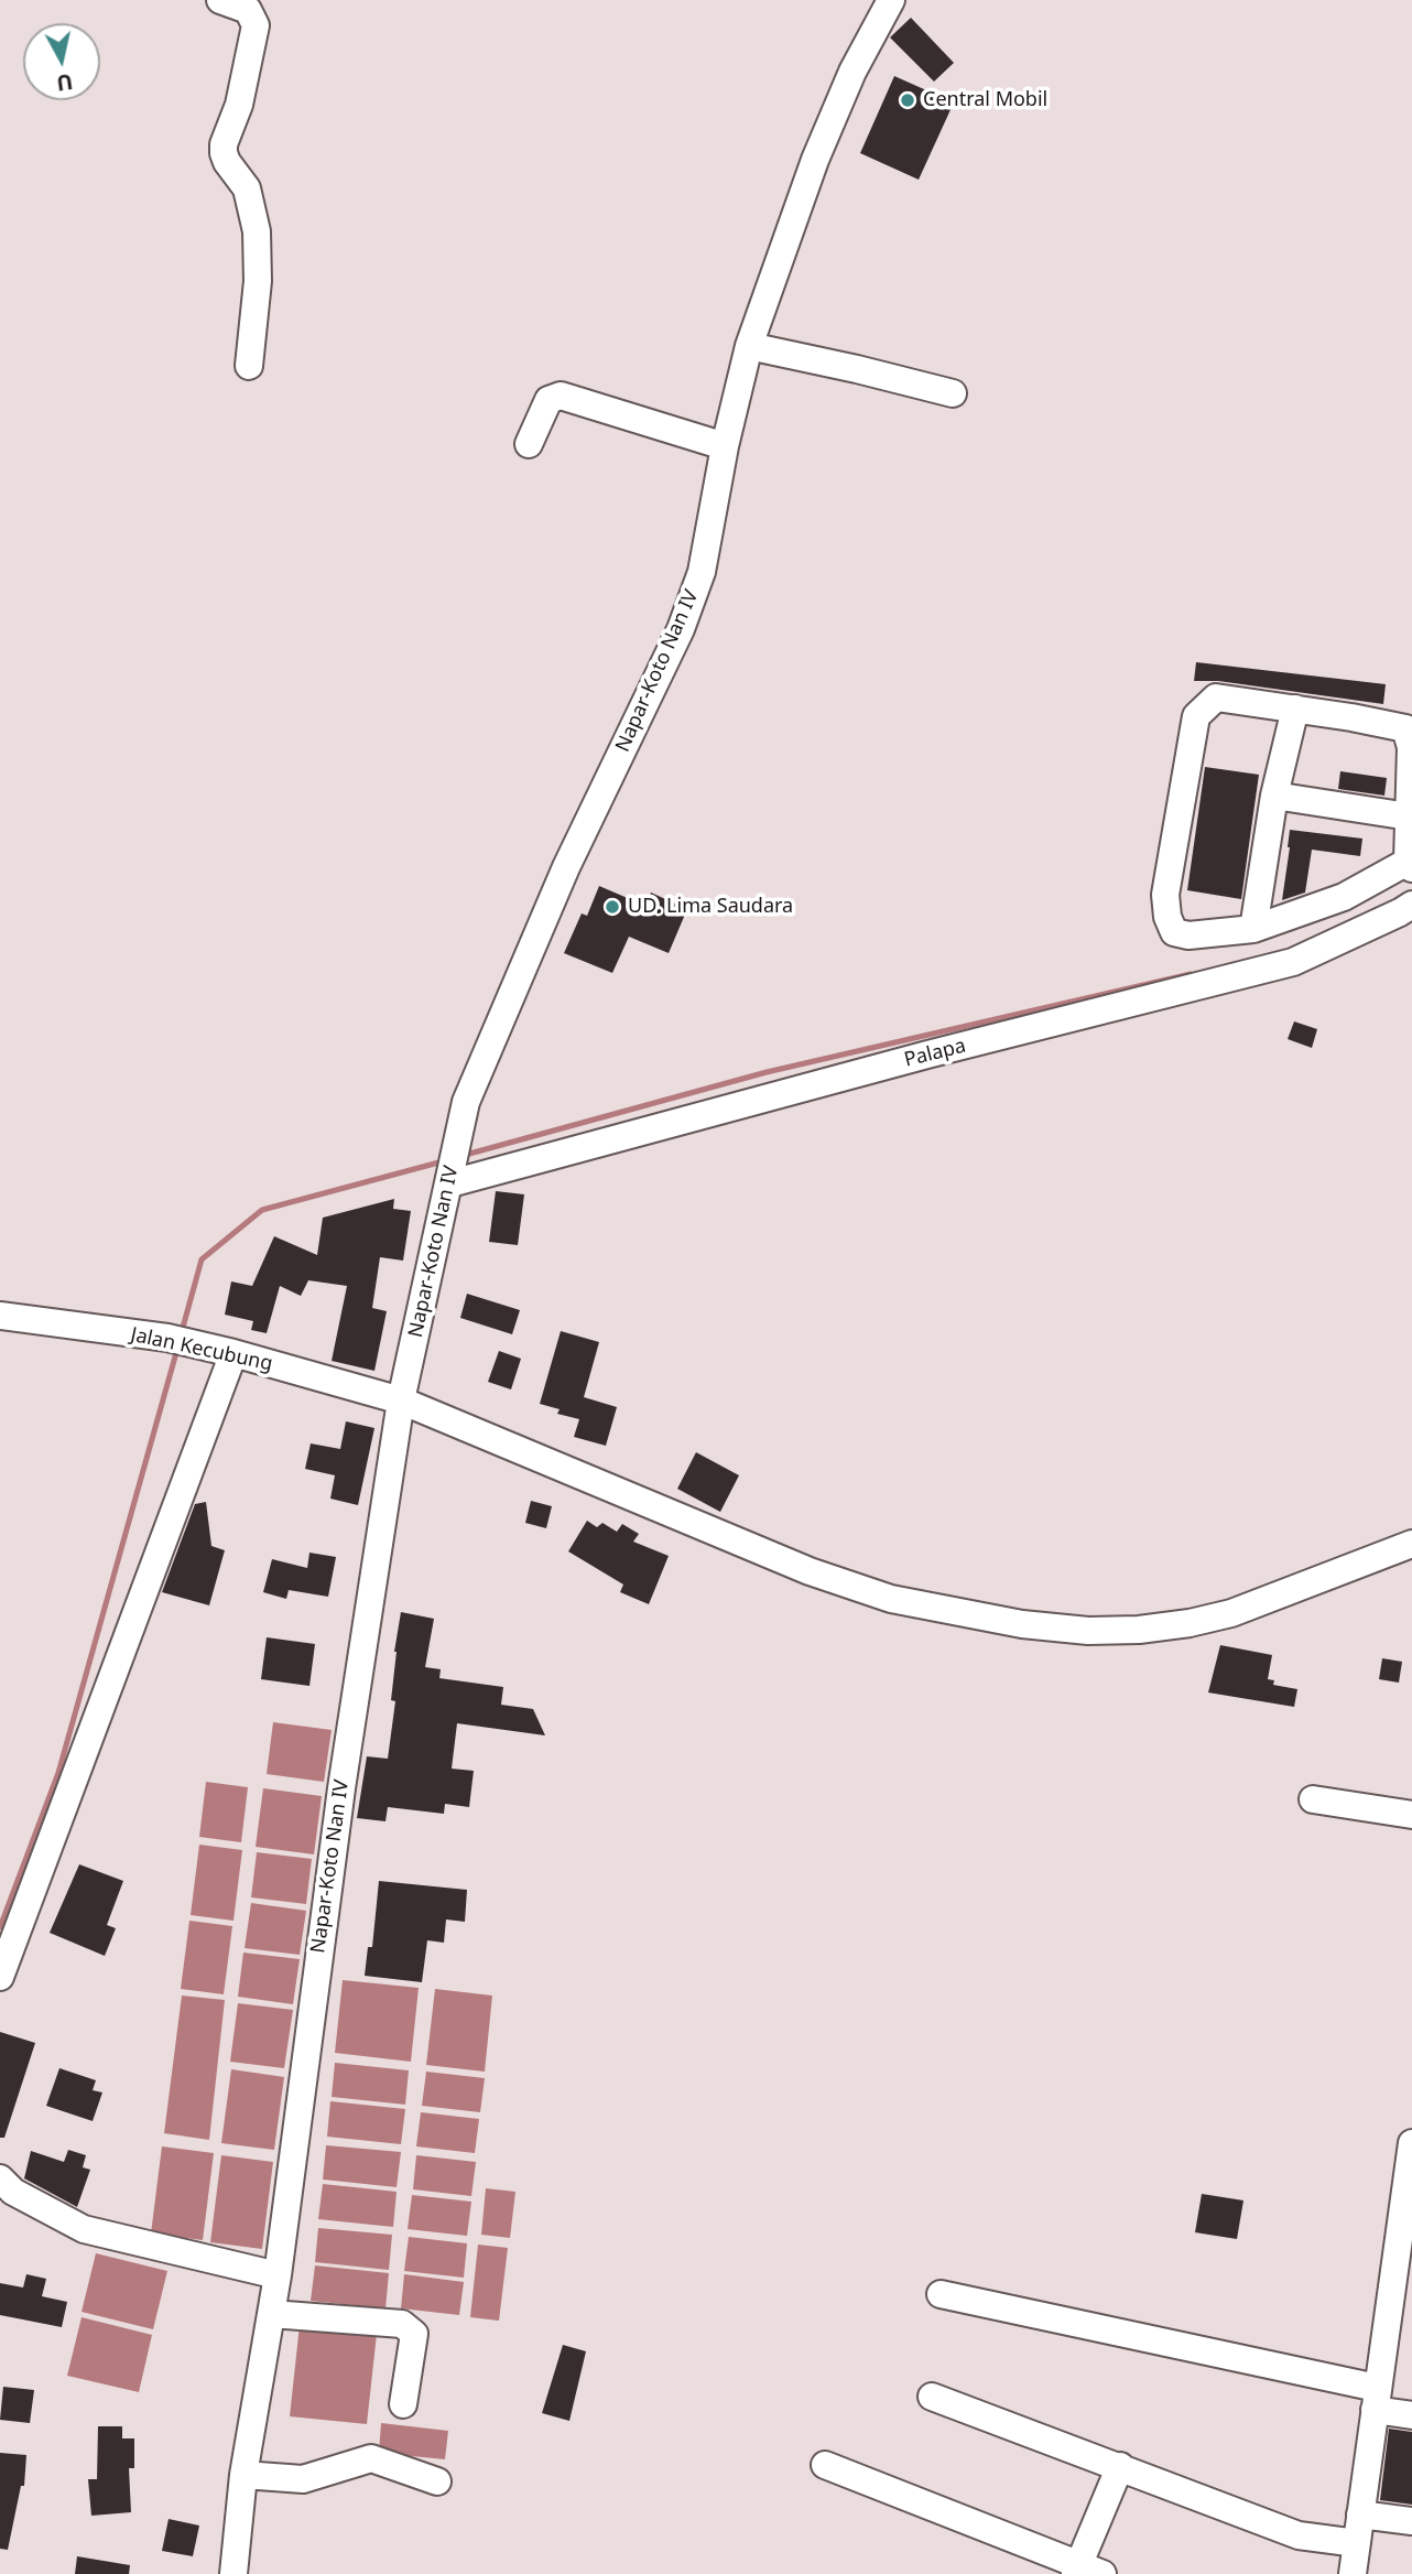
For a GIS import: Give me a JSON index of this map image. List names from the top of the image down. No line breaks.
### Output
{"streets":{"street":["Napar-Koto Nan IV","Palapa","Jalan Kecubung"]},"crossings":[["Napar-Koto Nan IV","Palapa"],["Napar-Koto Nan IV","Jalan Kecubung"]],"places":["Central Mobil","UD. Lima Saudara"],"north":"bottom"}
